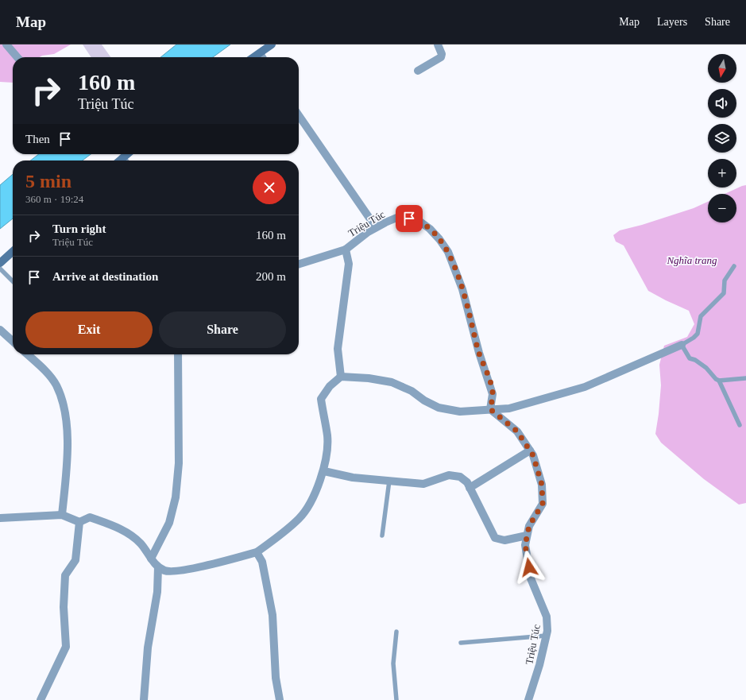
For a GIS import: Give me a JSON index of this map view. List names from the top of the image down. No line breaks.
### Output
{"streets":{"street":["Triệu Túc"]},"parks":["Nghĩa trang"],"north":"bottom","page":{"header":"Map","nav":["Map","Layers","Share"],"map_buttons":["+","−"],"turn":["160 m","Triệu Túc"],"then":"Then","heading":["5 min","360 m · 19:24"],"list":[{"name":"Turn right","note":"Triệu Túc","value":"160 m"},{"name":"Arrive at destination","value":"200 m"}],"buttons":["Exit","Share"]}}
